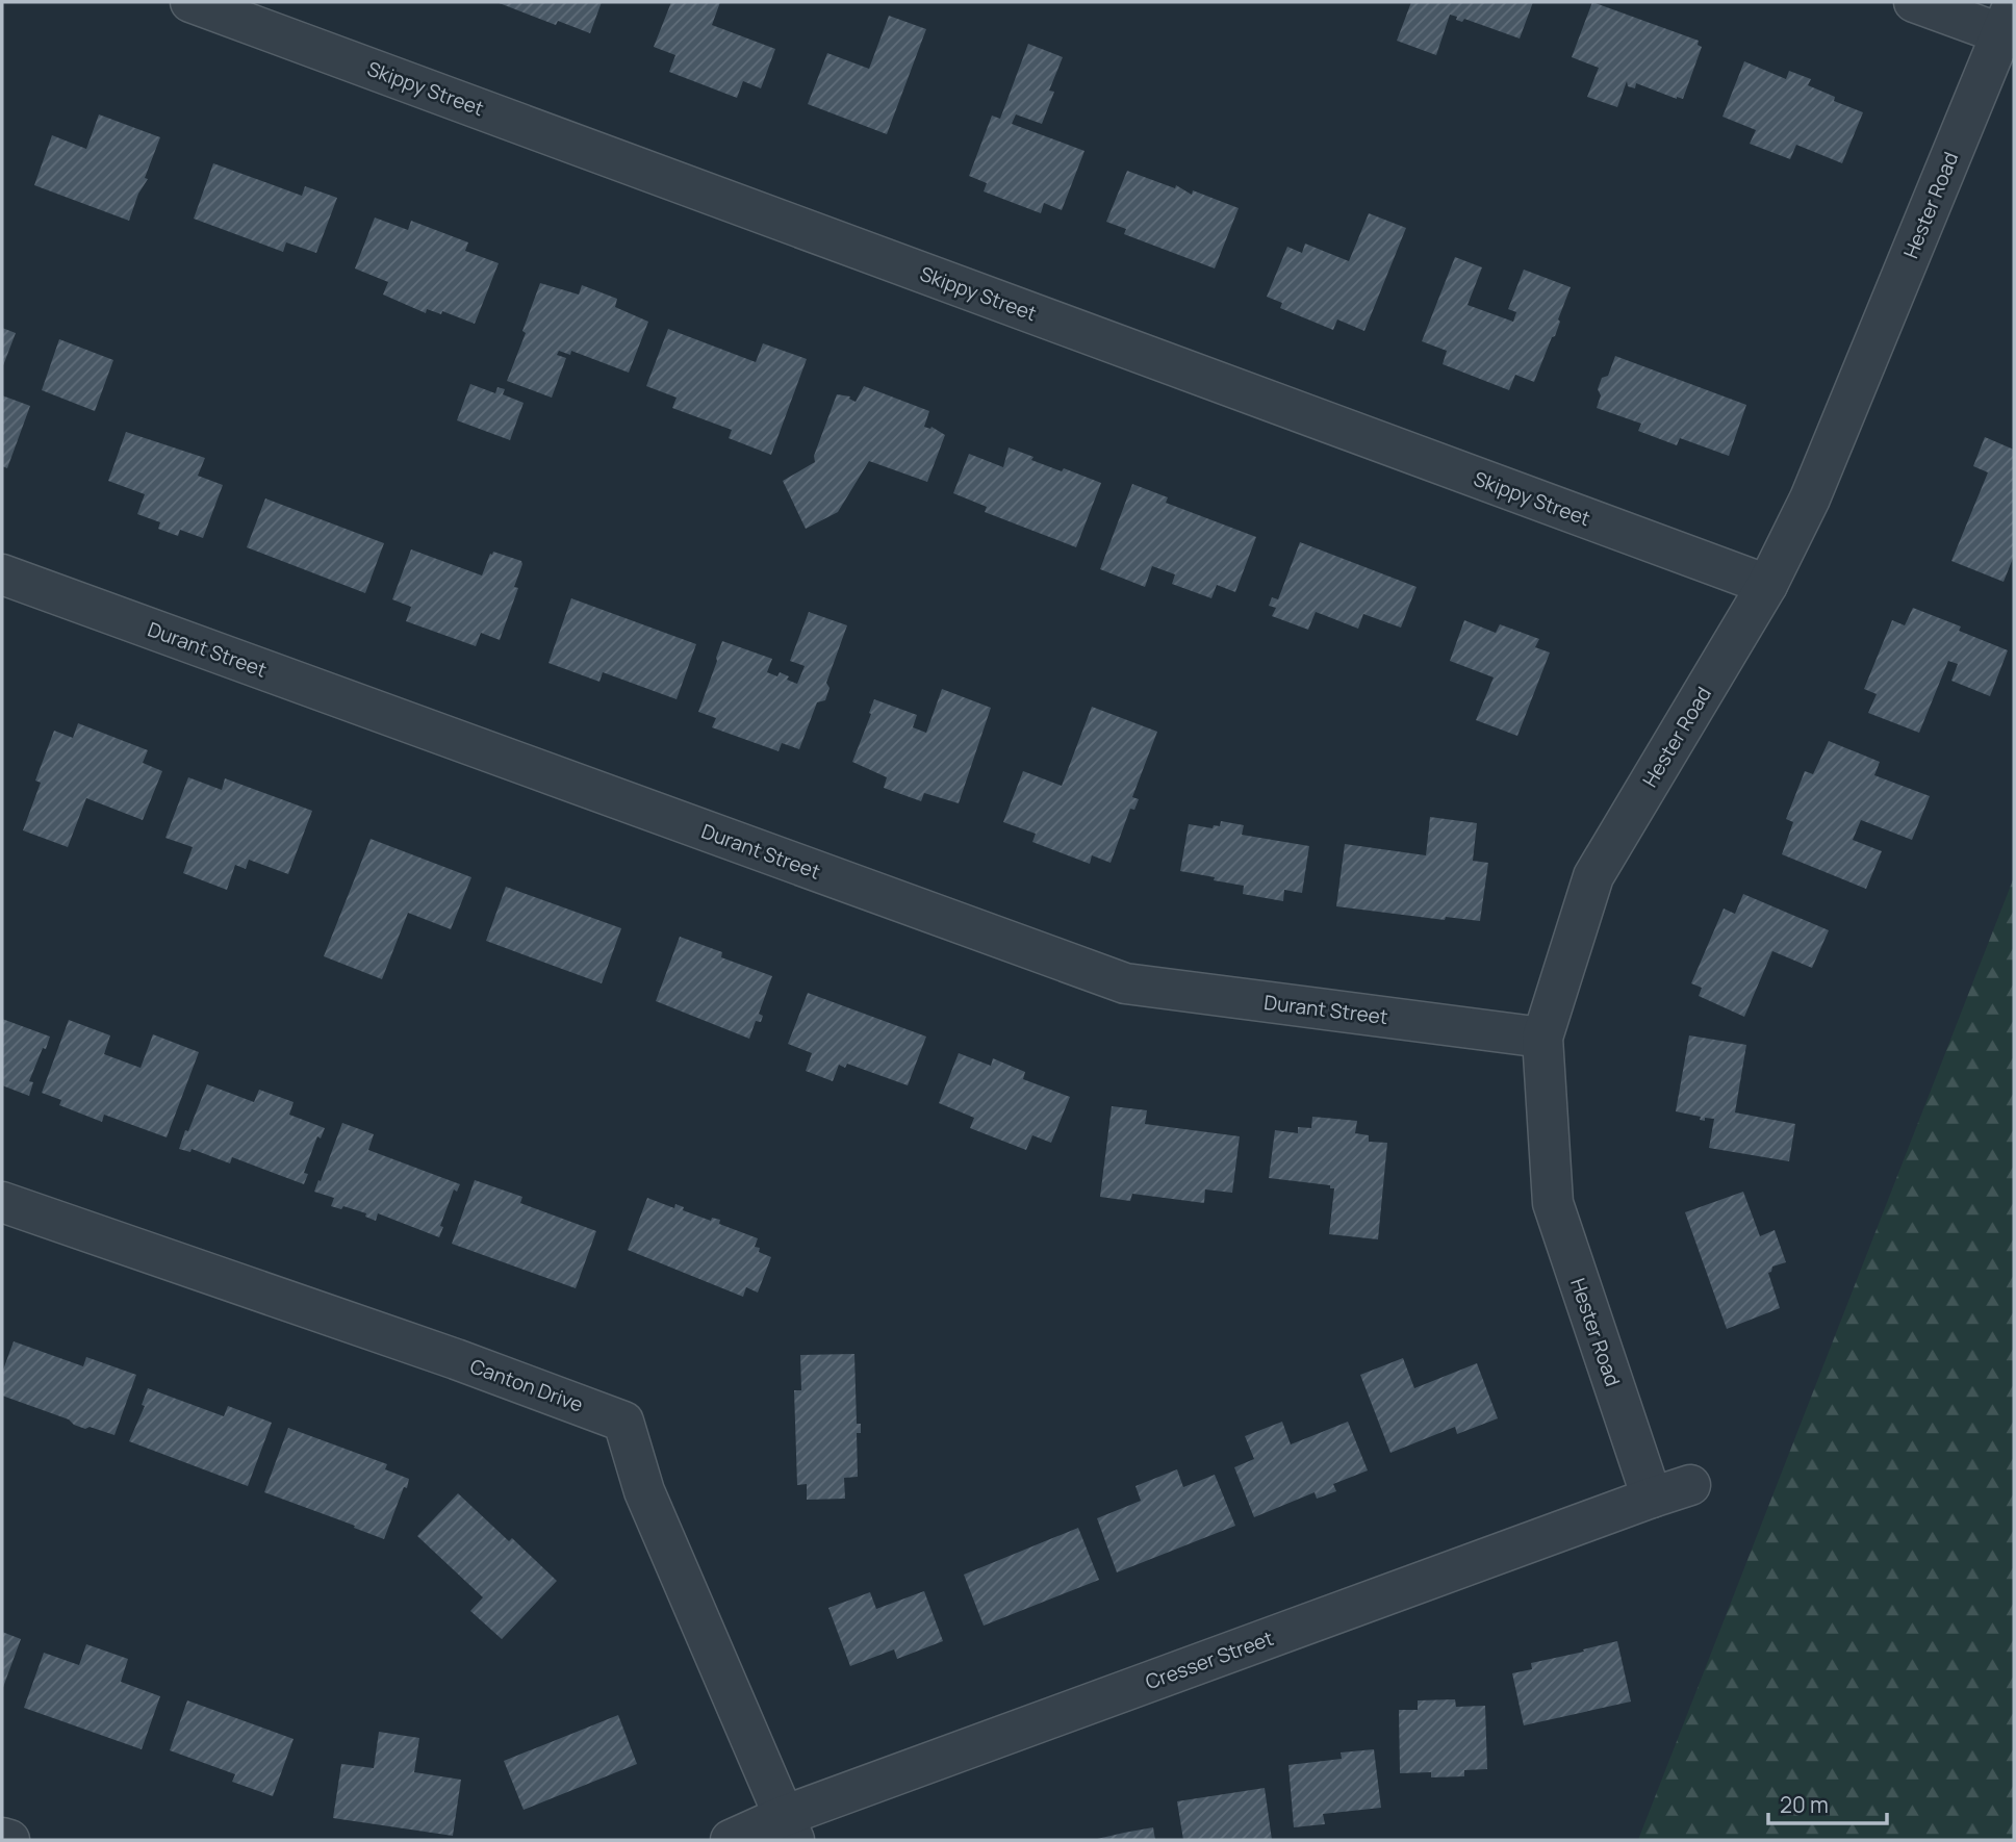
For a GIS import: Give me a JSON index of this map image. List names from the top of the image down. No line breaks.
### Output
{"streets":{"street":["Skippy Street","Hester Road","Durant Street","Canton Drive","Cresser Street"]},"crossings":[["Skippy Street","Hester Road"],["Hester Road","Durant Street"],["Hester Road","Cresser Street"],["Canton Drive","Cresser Street"]],"scale_bar":"20 m"}
